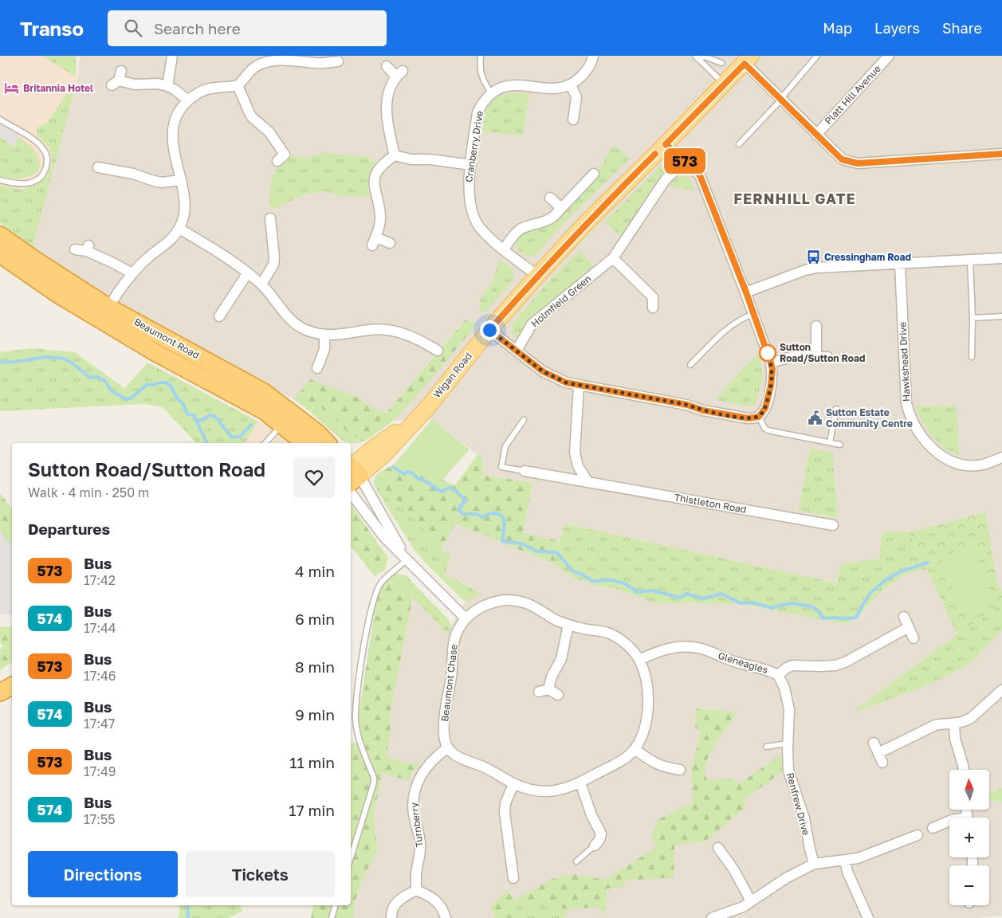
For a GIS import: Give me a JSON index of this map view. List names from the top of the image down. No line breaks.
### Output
{"streets":{"highway":["Beaumont Road"],"main road":["Wigan Road"],"street":["Platt Hill Avenue","Cranberry Drive","Holmfield Green","Hawkshead Drive","Thistleton Road","Gleneagles","Beaumont Chase","Renfrew Drive","Turnberry"]},"crossings":[["Cranberry Drive","Wigan Road"],["Gleneagles","Beaumont Chase"],["Gleneagles","Renfrew Drive"],["Beaumont Chase","Turnberry"]],"districts":["FERNHILL GATE"],"places":{"hotel":["Britannia Hotel"],"bus stop":["Cressingham Road"],"other":["Sutton Road/Sutton Road"],"public building":["Sutton Estate Community Centre"]},"lines":["bus line 573"],"north":"top","page":{"header":"Transo","search":"Search here","nav":["Map","Layers","Share"],"on_map":"573","heading":[["Sutton Road/Sutton Road","Walk · 4 min · 250 m"],"Departures"],"list":[{"mark":"573","name":"Bus","note":"17:42","value":"4 min"},{"mark":"574","name":"Bus","note":"17:44","value":"6 min"},{"mark":"573","name":"Bus","note":"17:46","value":"8 min"},{"mark":"574","name":"Bus","note":"17:47","value":"9 min"},{"mark":"573","name":"Bus","note":"17:49","value":"11 min"},{"mark":"574","name":"Bus","note":"17:55","value":"17 min"}],"map_buttons":["+","−"],"buttons":["Directions","Tickets"]}}
